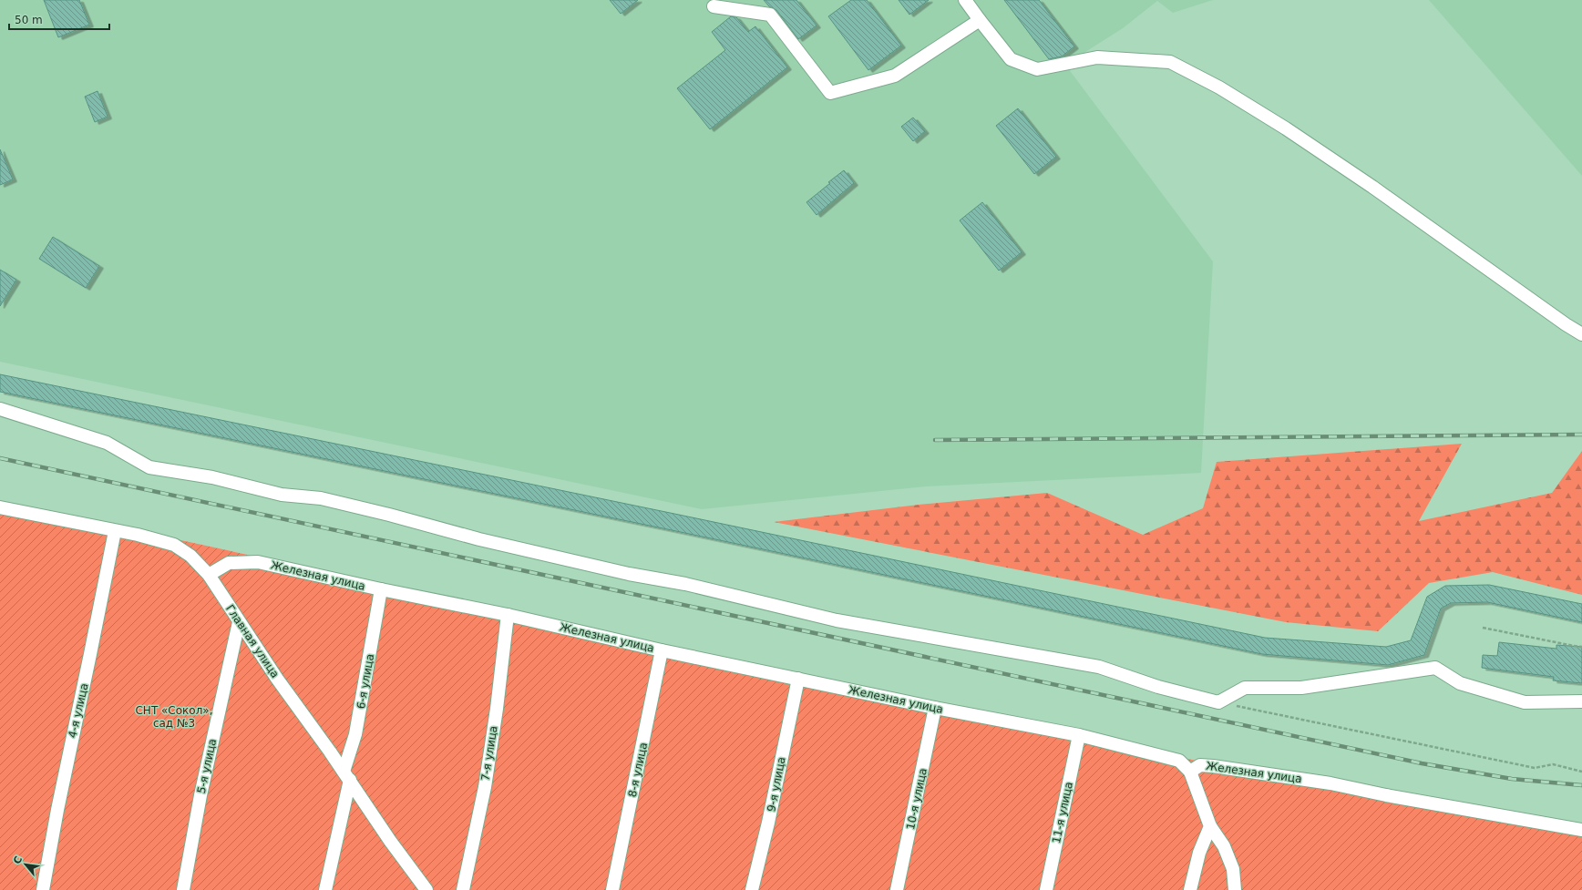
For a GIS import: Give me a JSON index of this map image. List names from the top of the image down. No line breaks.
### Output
{"streets":{"street":["Железная улица","Главная улица","6-я улица","4-я улица","7-я улица","5-я улица","8-я улица","9-я улица","10-я улица","11-я улица"]},"crossings":[["Железная улица","Главная улица"],["Железная улица","6-я улица"],["Железная улица","7-я улица"],["Железная улица","8-я улица"],["Железная улица","9-я улица"],["Железная улица","10-я улица"],["Железная улица","11-я улица"],["Главная улица","6-я улица"],["Главная улица","4-я улица"],["Главная улица","5-я улица"]],"parks":["СНТ «Сокол», сад №3"],"scale_bar":"50 m","north":"top left"}
